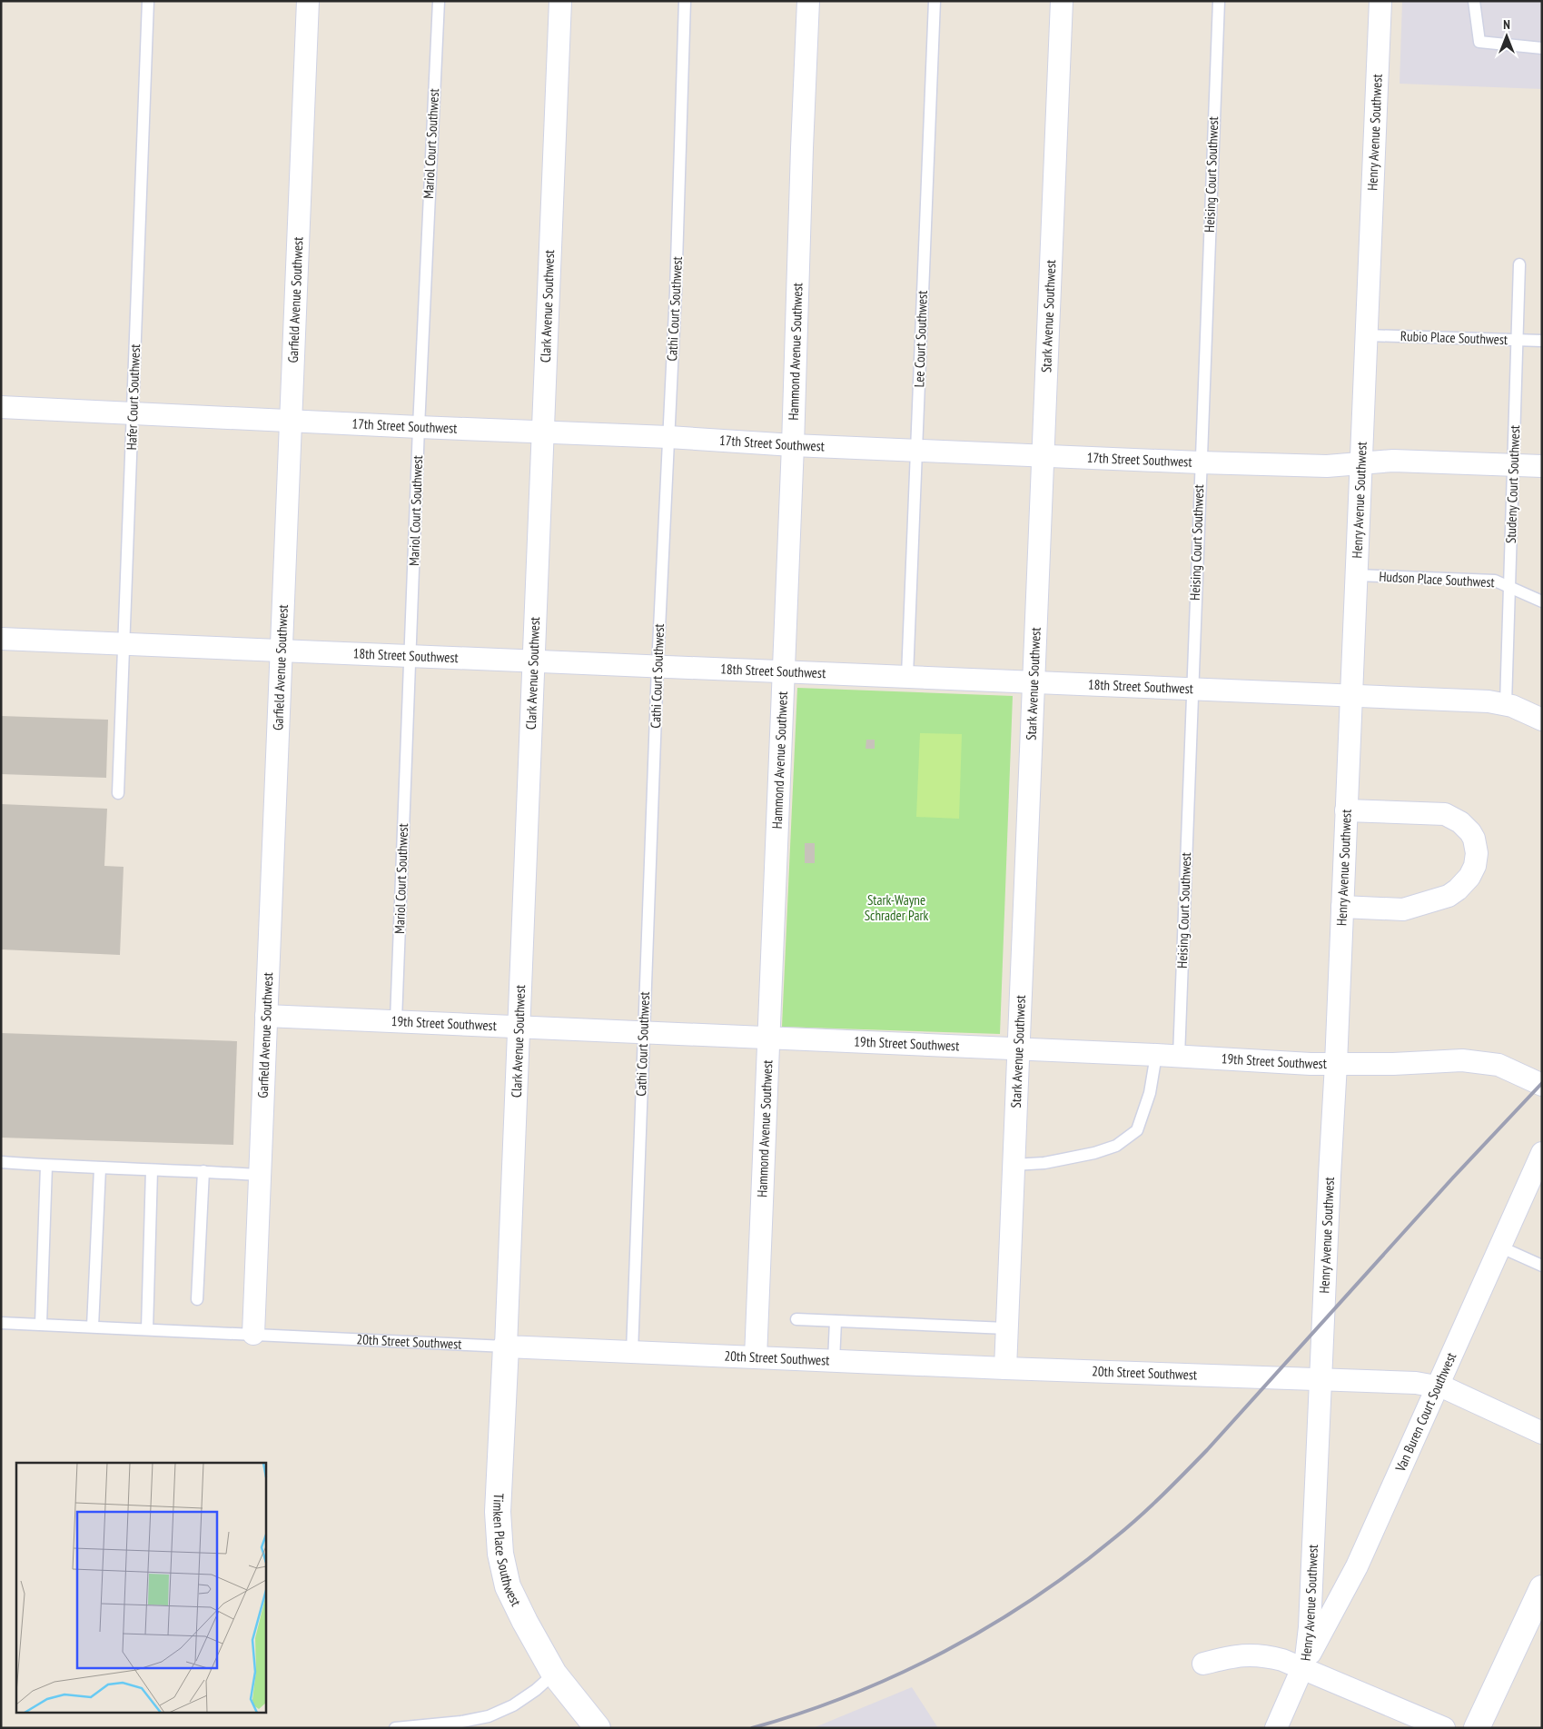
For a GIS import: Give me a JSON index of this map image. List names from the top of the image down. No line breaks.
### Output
{"streets":{"street":["Henry Avenue Southwest","Garfield Avenue Southwest","Clark Avenue Southwest","Stark Avenue Southwest","Hammond Avenue Southwest","17th Street Southwest","18th Street Southwest","19th Street Southwest","20th Street Southwest","Van Buren Court Southwest","Timken Place Southwest"],"lane":["Mariol Court Southwest","Heising Court Southwest","Cathi Court Southwest","Rubio Place Southwest","Lee Court Southwest","Hafer Court Southwest","Studeny Court Southwest","Hudson Place Southwest"]},"crossings":[["Henry Avenue Southwest","Rubio Place Southwest"],["Henry Avenue Southwest","17th Street Southwest"],["Henry Avenue Southwest","Hudson Place Southwest"],["Henry Avenue Southwest","18th Street Southwest"],["Henry Avenue Southwest","19th Street Southwest"],["Henry Avenue Southwest","20th Street Southwest"],["Henry Avenue Southwest","Van Buren Court Southwest"],["Mariol Court Southwest","17th Street Southwest"],["Mariol Court Southwest","18th Street Southwest"],["Mariol Court Southwest","19th Street Southwest"],["Heising Court Southwest","17th Street Southwest"],["Heising Court Southwest","18th Street Southwest"],["Heising Court Southwest","19th Street Southwest"],["Garfield Avenue Southwest","17th Street Southwest"],["Garfield Avenue Southwest","18th Street Southwest"],["Garfield Avenue Southwest","19th Street Southwest"],["Garfield Avenue Southwest","20th Street Southwest"],["Clark Avenue Southwest","17th Street Southwest"],["Clark Avenue Southwest","18th Street Southwest"],["Clark Avenue Southwest","19th Street Southwest"],["Clark Avenue Southwest","20th Street Southwest"],["Clark Avenue Southwest","Timken Place Southwest"],["Cathi Court Southwest","17th Street Southwest"],["Cathi Court Southwest","18th Street Southwest"],["Cathi Court Southwest","19th Street Southwest"],["Cathi Court Southwest","20th Street Southwest"],["Stark Avenue Southwest","17th Street Southwest"],["Stark Avenue Southwest","18th Street Southwest"],["Stark Avenue Southwest","19th Street Southwest"],["Stark Avenue Southwest","20th Street Southwest"],["Rubio Place Southwest","Studeny Court Southwest"],["Lee Court Southwest","17th Street Southwest"],["Lee Court Southwest","18th Street Southwest"],["Hammond Avenue Southwest","17th Street Southwest"],["Hammond Avenue Southwest","18th Street Southwest"],["Hammond Avenue Southwest","19th Street Southwest"],["Hammond Avenue Southwest","20th Street Southwest"],["Hafer Court Southwest","17th Street Southwest"],["Hafer Court Southwest","18th Street Southwest"],["17th Street Southwest","Studeny Court Southwest"],["Studeny Court Southwest","Hudson Place Southwest"],["Studeny Court Southwest","18th Street Southwest"],["20th Street Southwest","Van Buren Court Southwest"],["20th Street Southwest","Timken Place Southwest"]],"parks":["Stark-Wayne Schrader Park"],"north":"top"}
